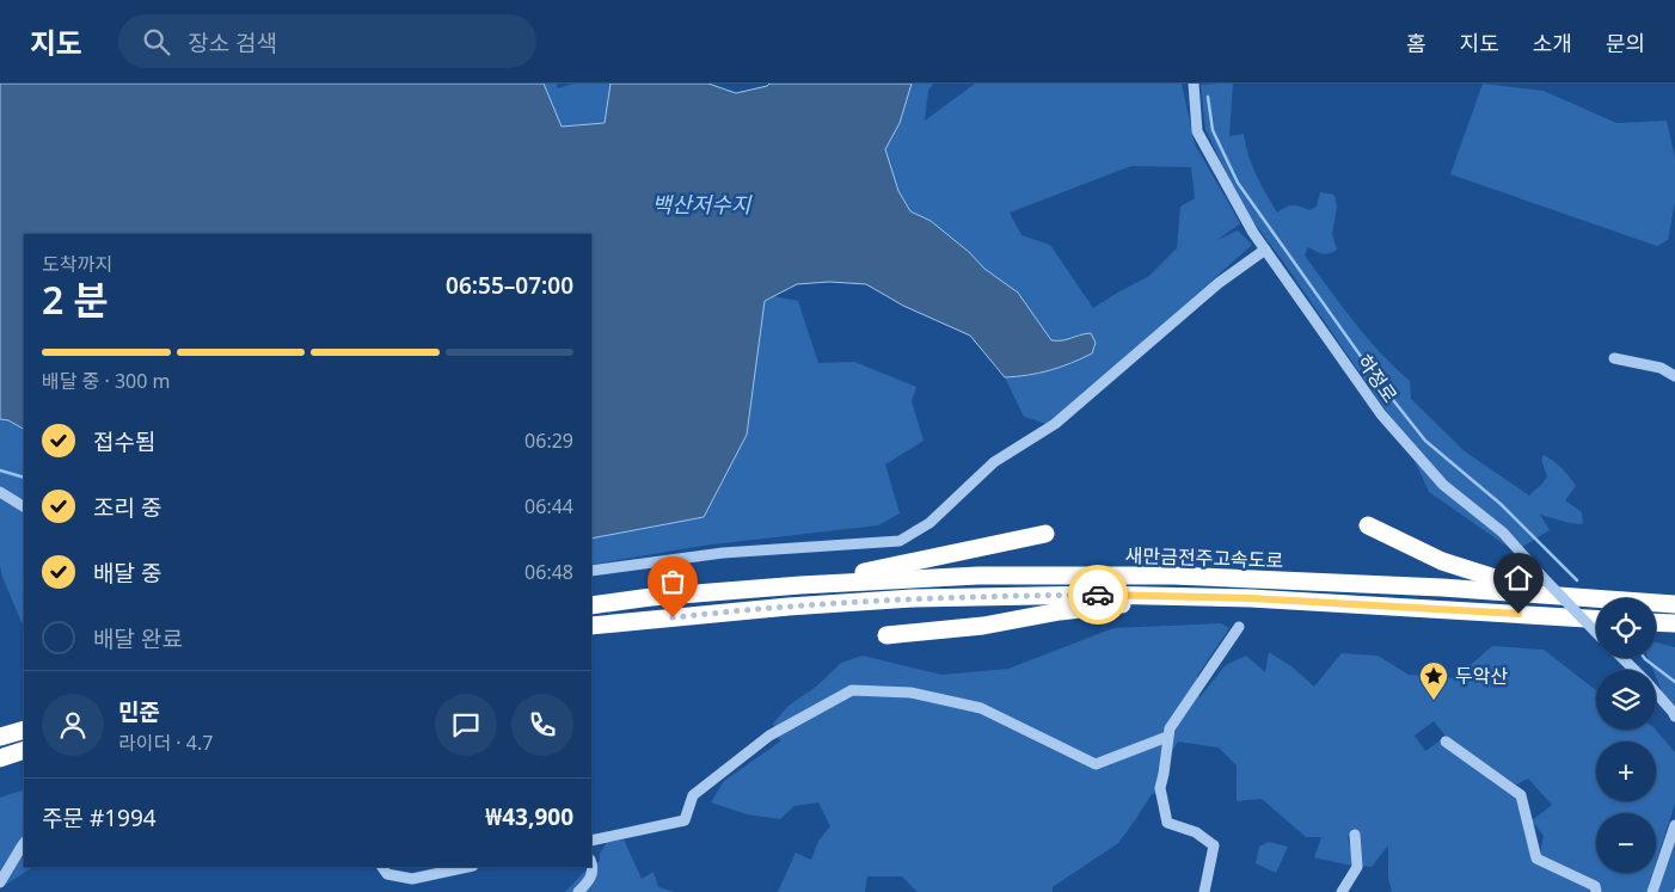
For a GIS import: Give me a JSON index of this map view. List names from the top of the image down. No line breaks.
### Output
{"streets":{"highway":["새만금전주고속도로"],"street":["하정로"]},"water":["백산저수지"],"places":{"place":["두악산"]},"page":{"header":"지도","search":"장소 검색","nav":["홈","지도","소개","문의"],"heading":["2 분","도착까지","06:55–07:00"],"panel":["민준","라이더 · 4.7","주문 #1994","₩43,900"],"bar":"배달 중 · 300 m","list":[["접수됨","06:29"],["조리 중","06:44"],["배달 중","06:48"],"배달 완료"],"map_buttons":["+","−"]}}
